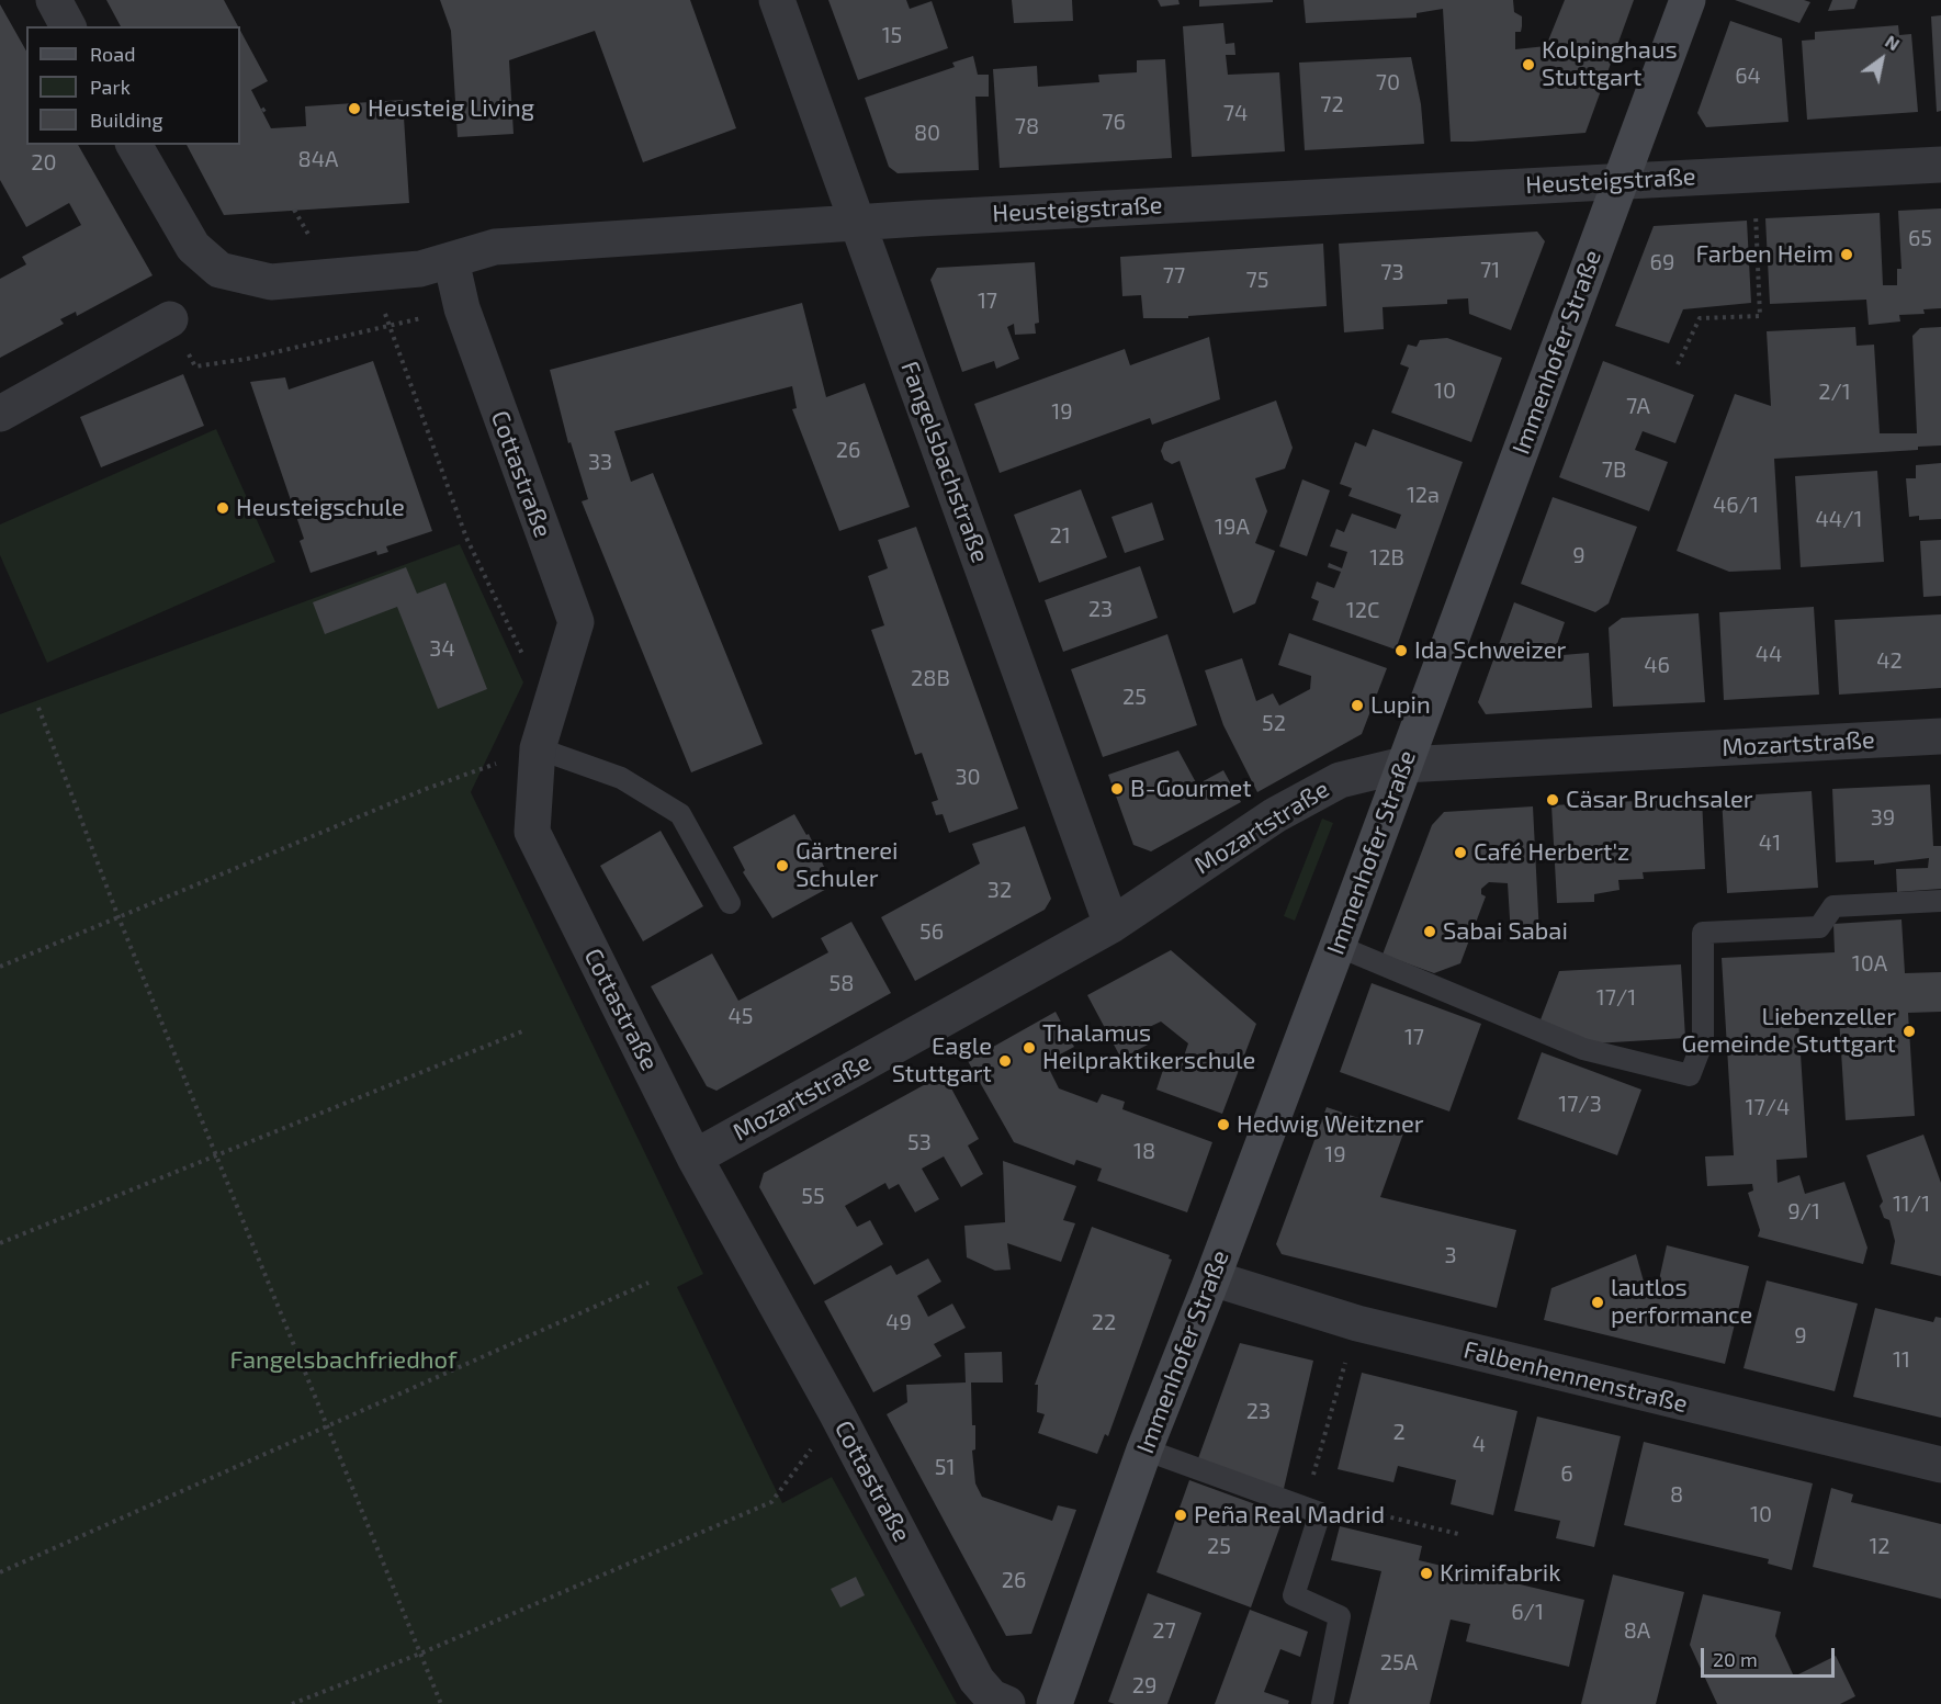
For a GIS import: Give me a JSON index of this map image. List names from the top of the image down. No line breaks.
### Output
{"streets":{"main road":["Immenhofer Straße"],"street":["Heusteigstraße","Fangelsbachstraße","Cottastraße","Mozartstraße","Falbenhennenstraße"]},"crossings":[["Heusteigstraße","Immenhofer Straße"],["Heusteigstraße","Fangelsbachstraße"],["Heusteigstraße","Cottastraße"],["Immenhofer Straße","Mozartstraße"],["Immenhofer Straße","Falbenhennenstraße"],["Fangelsbachstraße","Mozartstraße"],["Cottastraße","Mozartstraße"]],"parks":["Fangelsbachfriedhof"],"places":["Kolpinghaus Stuttgart","Heusteig Living","Farben Heim","Heusteigschule","Ida Schweizer","Lupin","B-Gourmet","Cäsar Bruchsaler","Café Herbert'z","Gärtnerei Schuler","Sabai Sabai","Liebenzeller Gemeinde Stuttgart","Thalamus Heilpraktikerschule","Eagle Stuttgart","Hedwig Weitzner","lautlos performance","Peña Real Madrid","Krimifabrik"],"house_numbers":["15","64","70","72","74","76","78","80","84A","20","65","69","71","73","77","75","17","10","2/1","7A","19","26","33","7B","12a","46/1","44/1","19A","21","9","12B","23","12C","34","44","42","46","28B","25","52","30","39","41","32","56","10A","58","17/1","45","17","17/3","17/4","53","18","19","55","11/1","9/1","3","49","22","9","11","23","2","4","51","6","8","10","25","12","26","6/1","27","8A","25A","29"],"legend":["Road","Park","Building"],"scale_bar":"20 m","north":"top right"}
